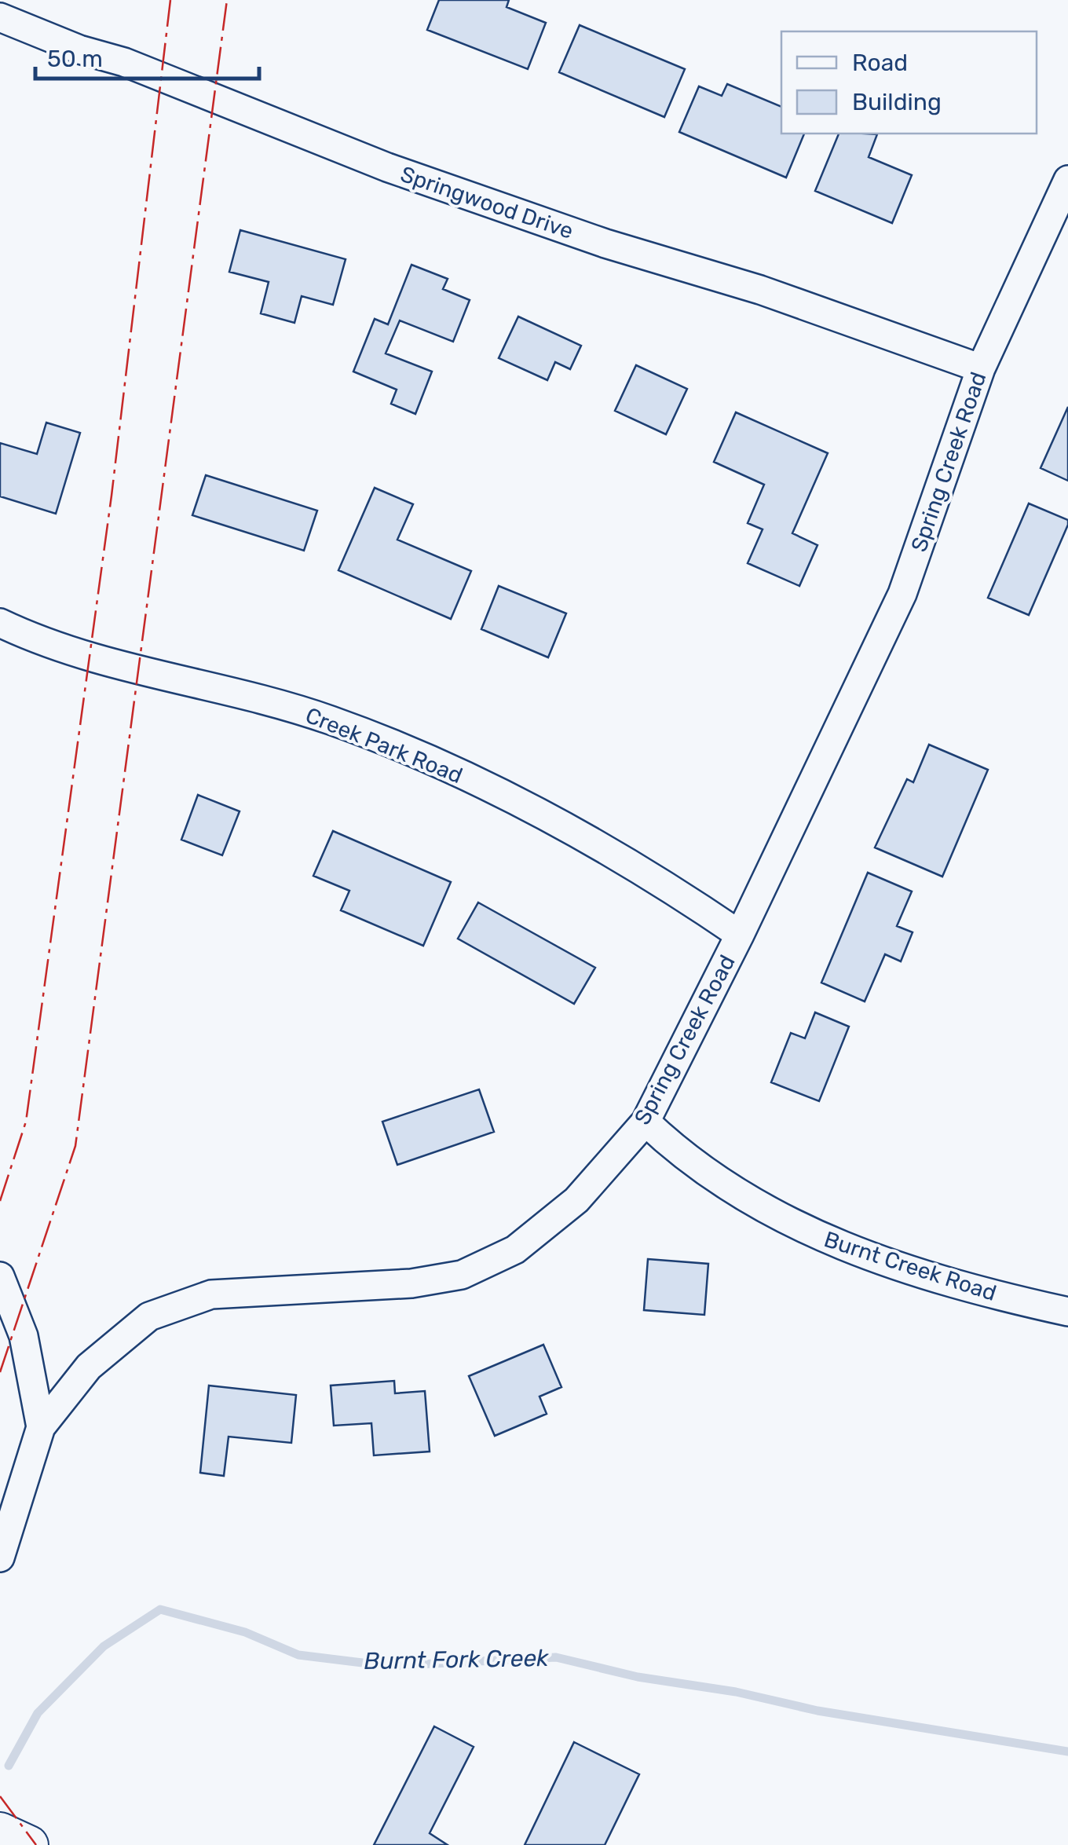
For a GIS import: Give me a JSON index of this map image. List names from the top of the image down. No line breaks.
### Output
{"streets":{"street":["Springwood Drive","Spring Creek Road","Creek Park Road","Burnt Creek Road"]},"crossings":[["Springwood Drive","Spring Creek Road"],["Spring Creek Road","Creek Park Road"],["Spring Creek Road","Burnt Creek Road"]],"water":["Burnt Fork Creek"],"legend":["Road","Building"],"scale_bar":"50 m"}
